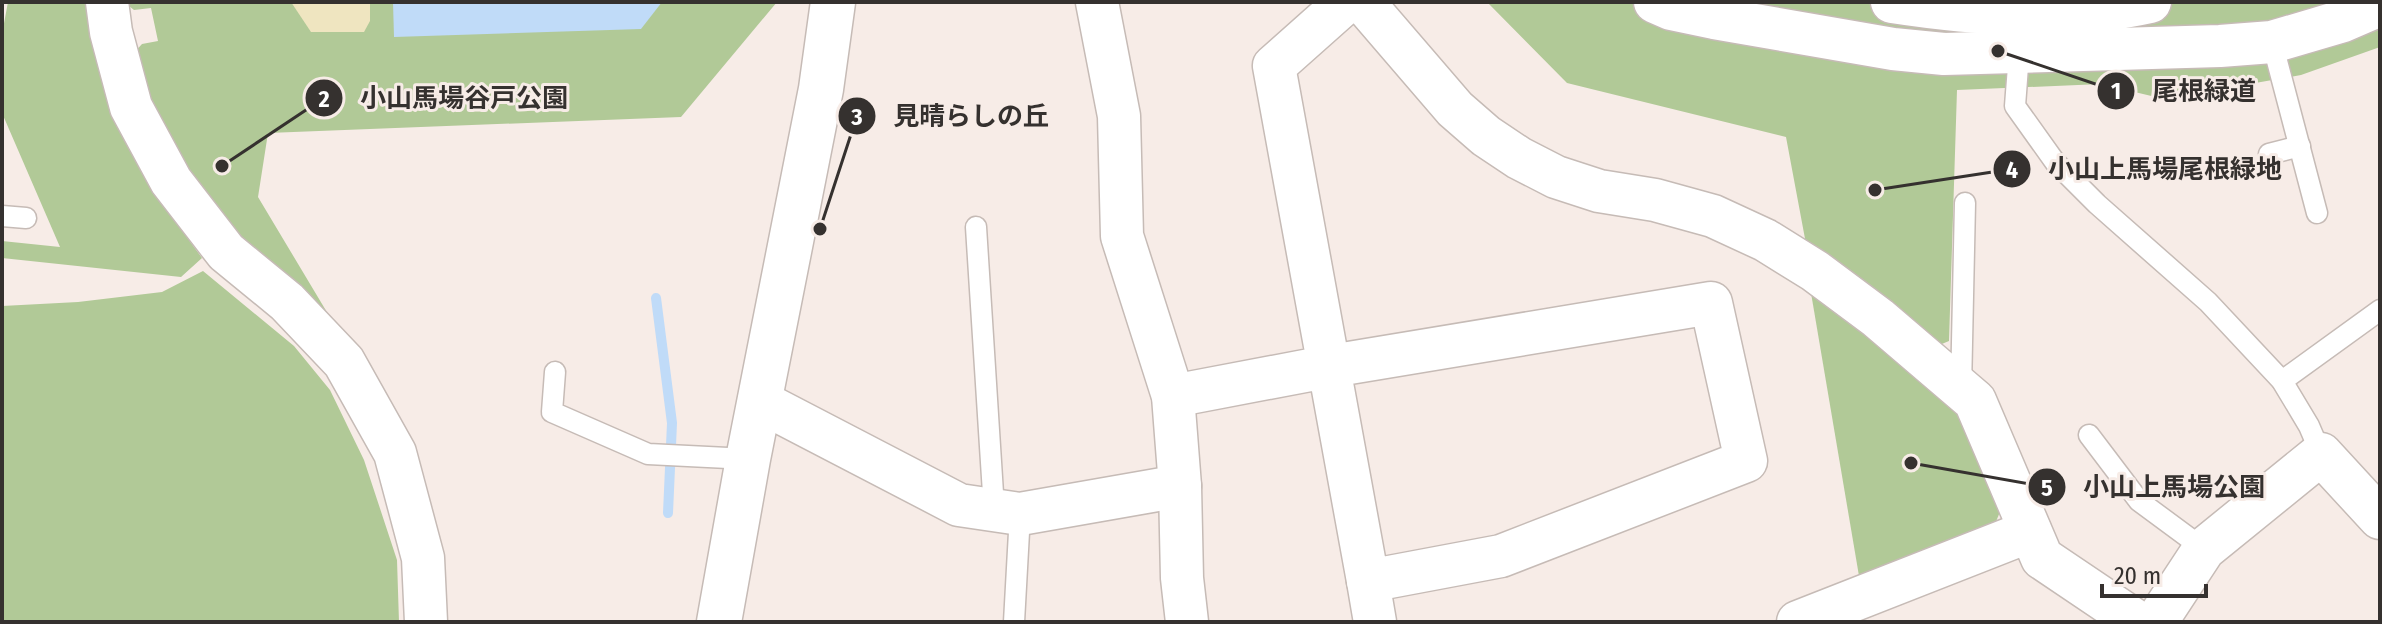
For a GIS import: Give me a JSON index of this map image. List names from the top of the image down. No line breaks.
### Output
{"places":["尾根緑道","小山馬場谷戸公園","小山上馬場尾根緑地","見晴らしの丘","小山上馬場公園"],"scale_bar":"20 m"}
